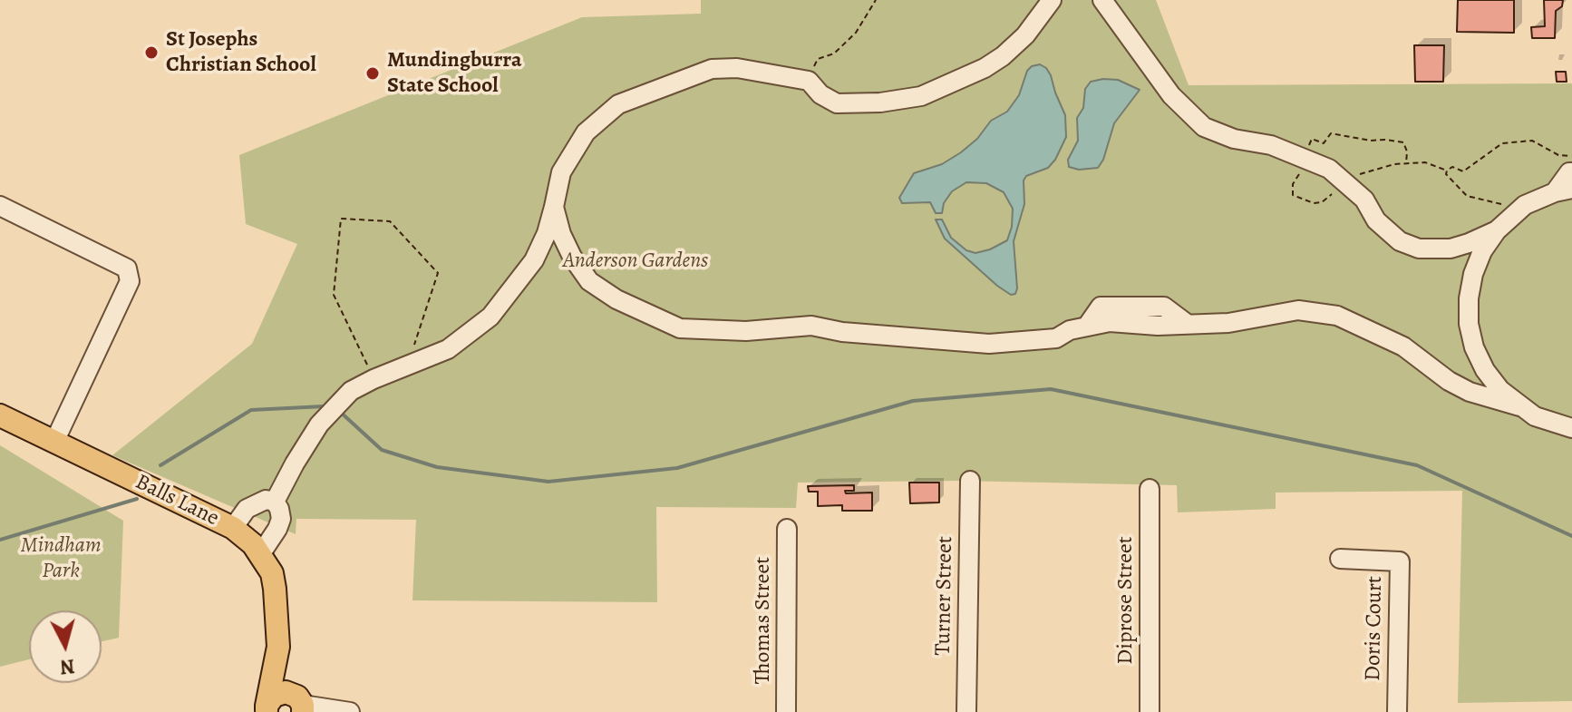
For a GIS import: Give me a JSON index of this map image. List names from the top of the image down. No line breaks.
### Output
{"streets":{"main road":["Balls Lane"],"street":["Turner Street","Diprose Street","Thomas Street","Doris Court"]},"parks":["Anderson Gardens","Mindham Park"],"places":["St Josephs Christian School","Mundingburra State School"],"north":"bottom"}
